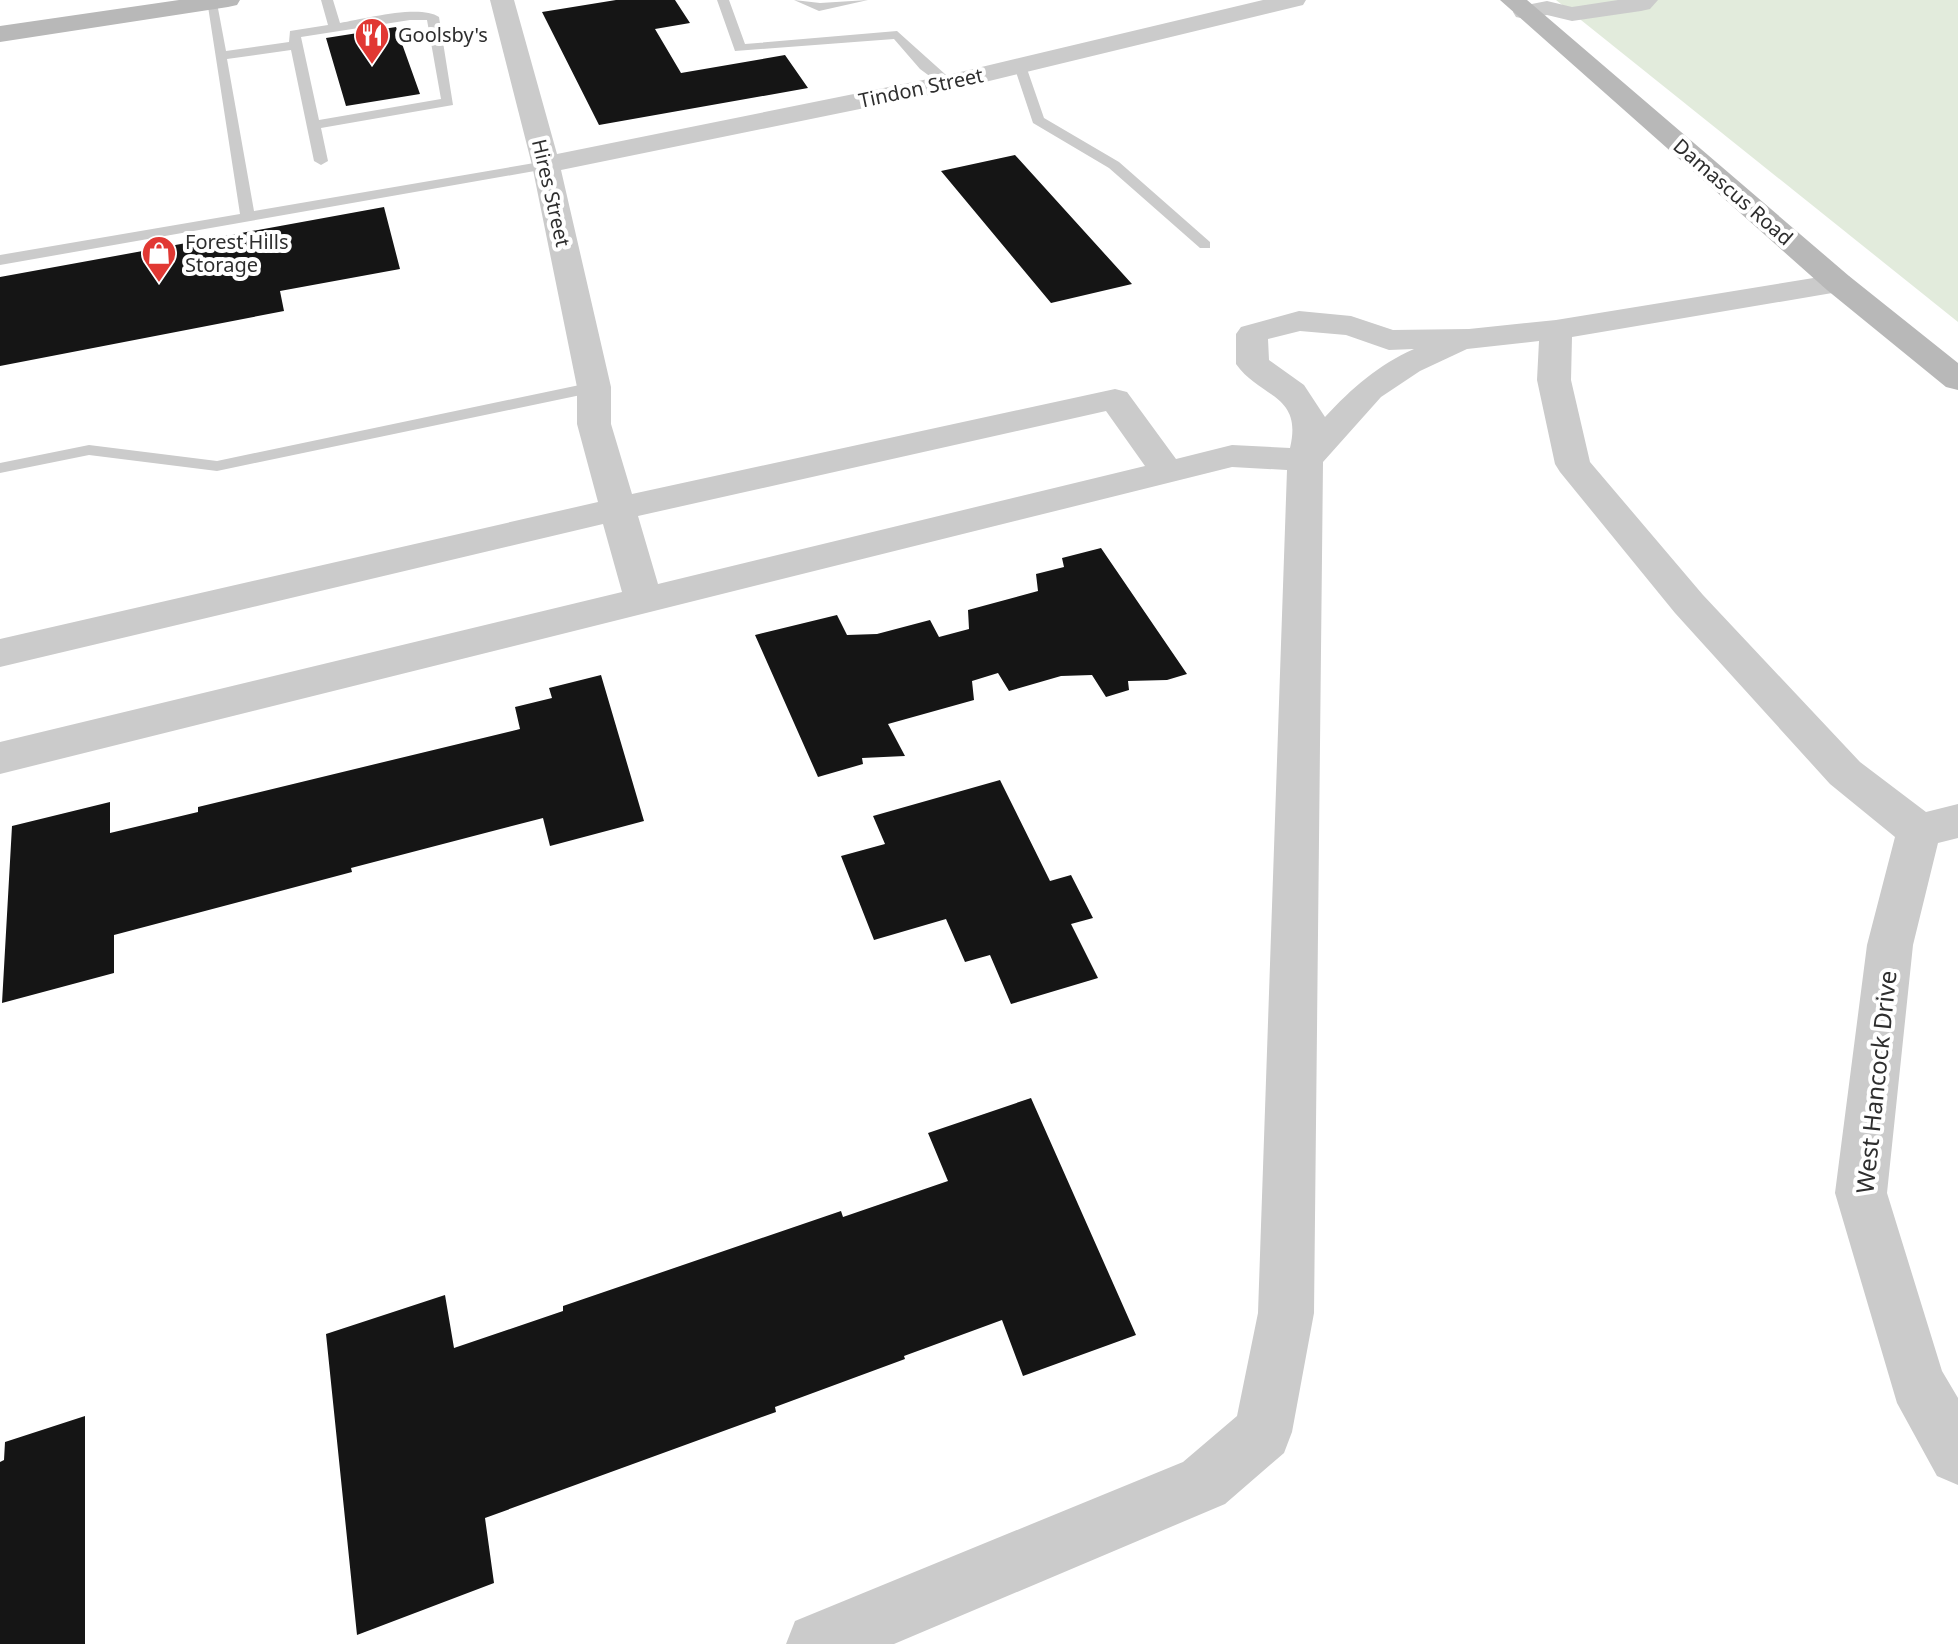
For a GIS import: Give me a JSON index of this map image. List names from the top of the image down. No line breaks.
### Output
{"streets":{"street":["Tindon Street","Damascus Road","Hires Street","West Hancock Drive"]},"crossings":[["Tindon Street","Hires Street"]],"places":{"restaurant":["Goolsby's"],"shop":["Forest Hills Storage"]}}
